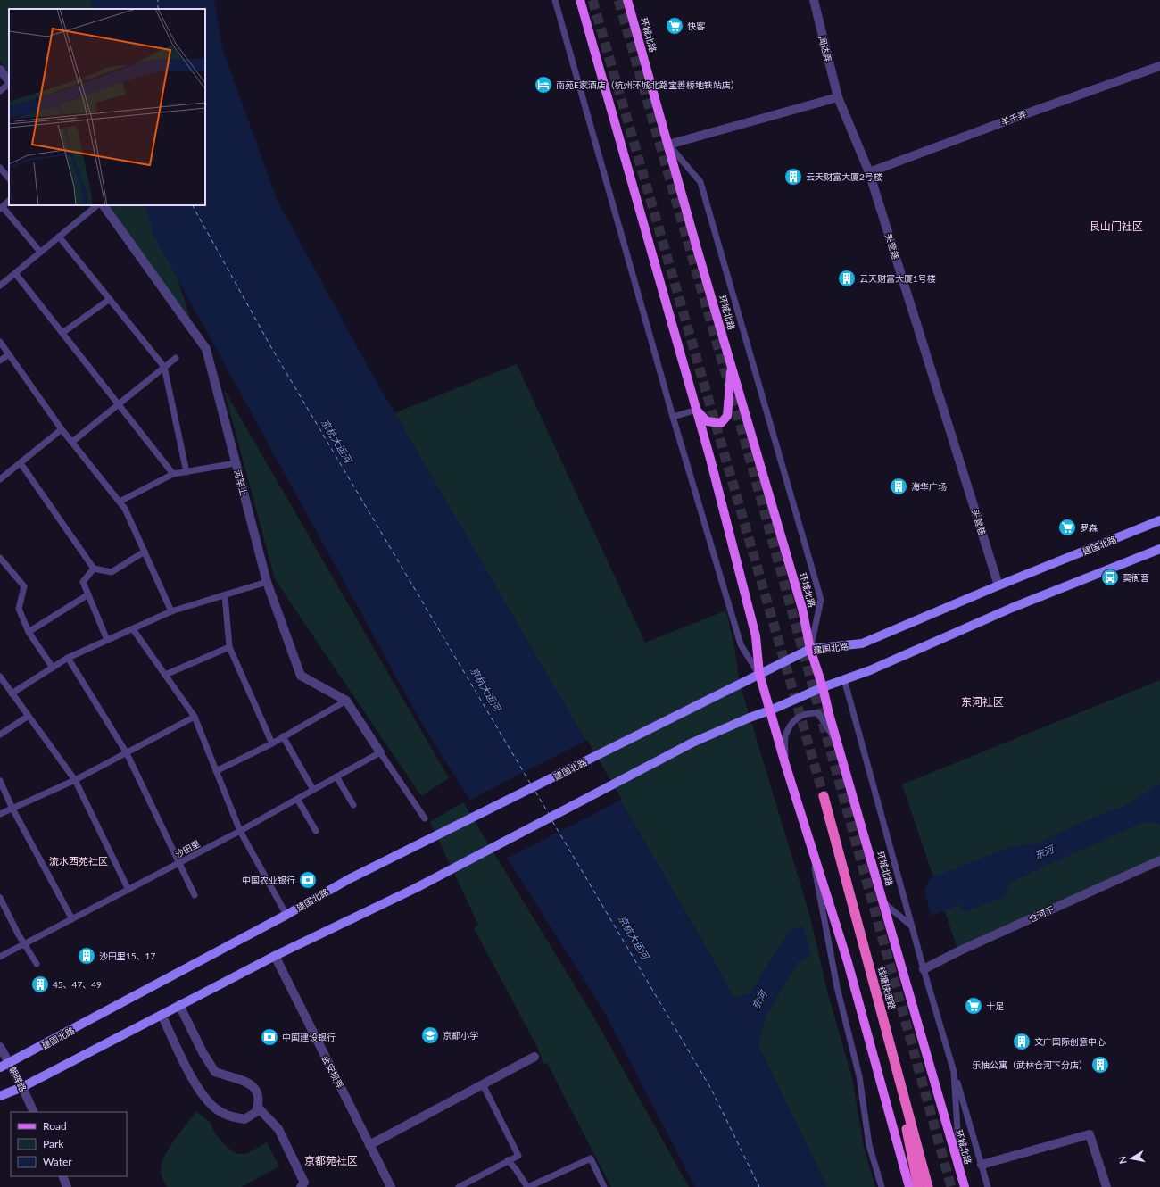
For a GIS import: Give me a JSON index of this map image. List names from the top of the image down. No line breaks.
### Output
{"streets":{"highway":["钱塘快速路"],"main road":["环城北路","建国北路"],"street":["闻达弄","羊千弄","头营巷","河罕上","仓河下","会安坝弄","朝晖路"],"lane":["沙田里"]},"crossings":[["环城北路","建国北路"],["闻达弄","头营巷"],["羊千弄","头营巷"],["头营巷","建国北路"],["河罕上","沙田里"],["建国北路","朝晖路"]],"districts":["艮山门社区","东河社区","流水西苑社区","京都苑社区"],"water":["京杭大运河","东河"],"places":{"supermarket":["快客","罗森","十足"],"hotel":["南苑E家酒店（杭州环城北路宝善桥地铁站店）"],"building":["云天财富大厦2号楼","云天财富大厦1号楼","海华广场","沙田里15、17","45、47、49","文广国际创意中心","乐柚公寓（武林仓河下分店）"],"bus stop":["莫衙营"],"bank":["中国农业银行","中国建设银行"],"school or university":["京都小学"]},"legend":["Road","Park","Water"],"north":"left"}
